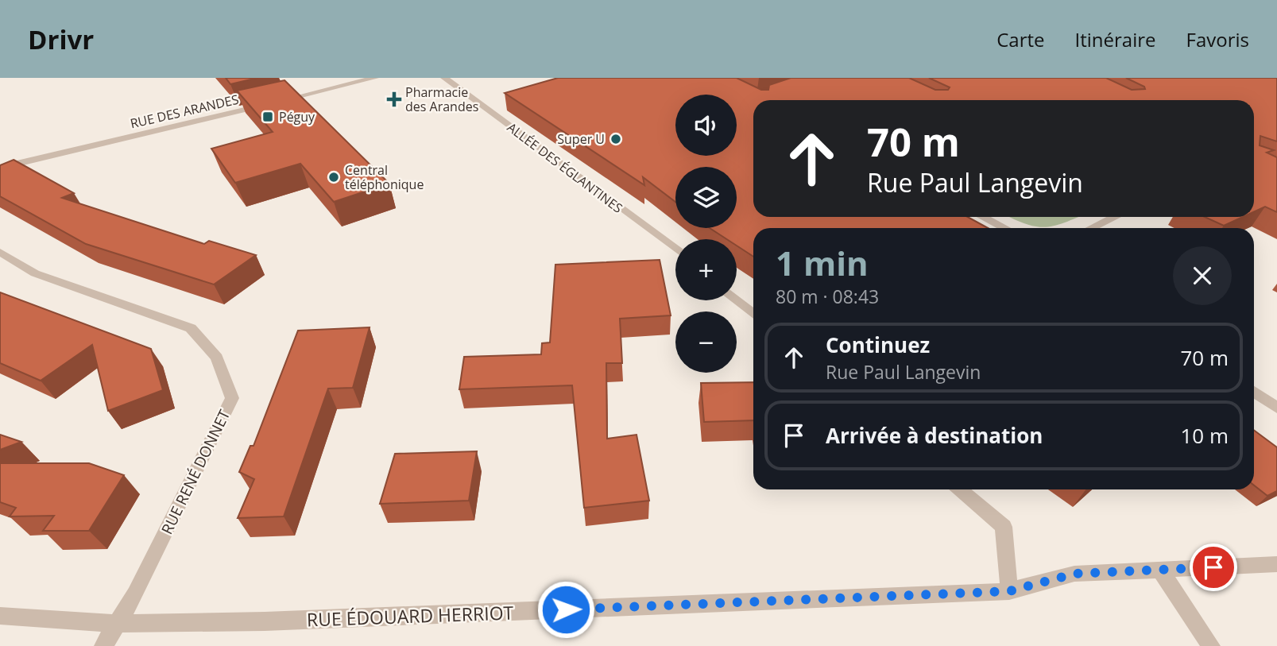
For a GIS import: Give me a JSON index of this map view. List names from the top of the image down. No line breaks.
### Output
{"streets":{"street":["RUE DES ARANDES","ALLÉE DES ÉGLANTINES","RUE RENÉ DONNET","RUE ÉDOUARD HERRIOT"]},"crossings":[["RUE RENÉ DONNET","RUE ÉDOUARD HERRIOT"]],"places":{"health":["Pharmacie des Arandes"],"transit":["Péguy"],"other":["Super U","Central téléphonique"]},"page":{"header":"Drivr","nav":["Carte","Itinéraire","Favoris"],"map_buttons":["+","−"],"turn":["70 m","Rue Paul Langevin"],"heading":["1 min","80 m · 08:43"],"list":[{"name":"Continuez","note":"Rue Paul Langevin","value":"70 m"},{"name":"Arrivée à destination","value":"10 m"}]}}
